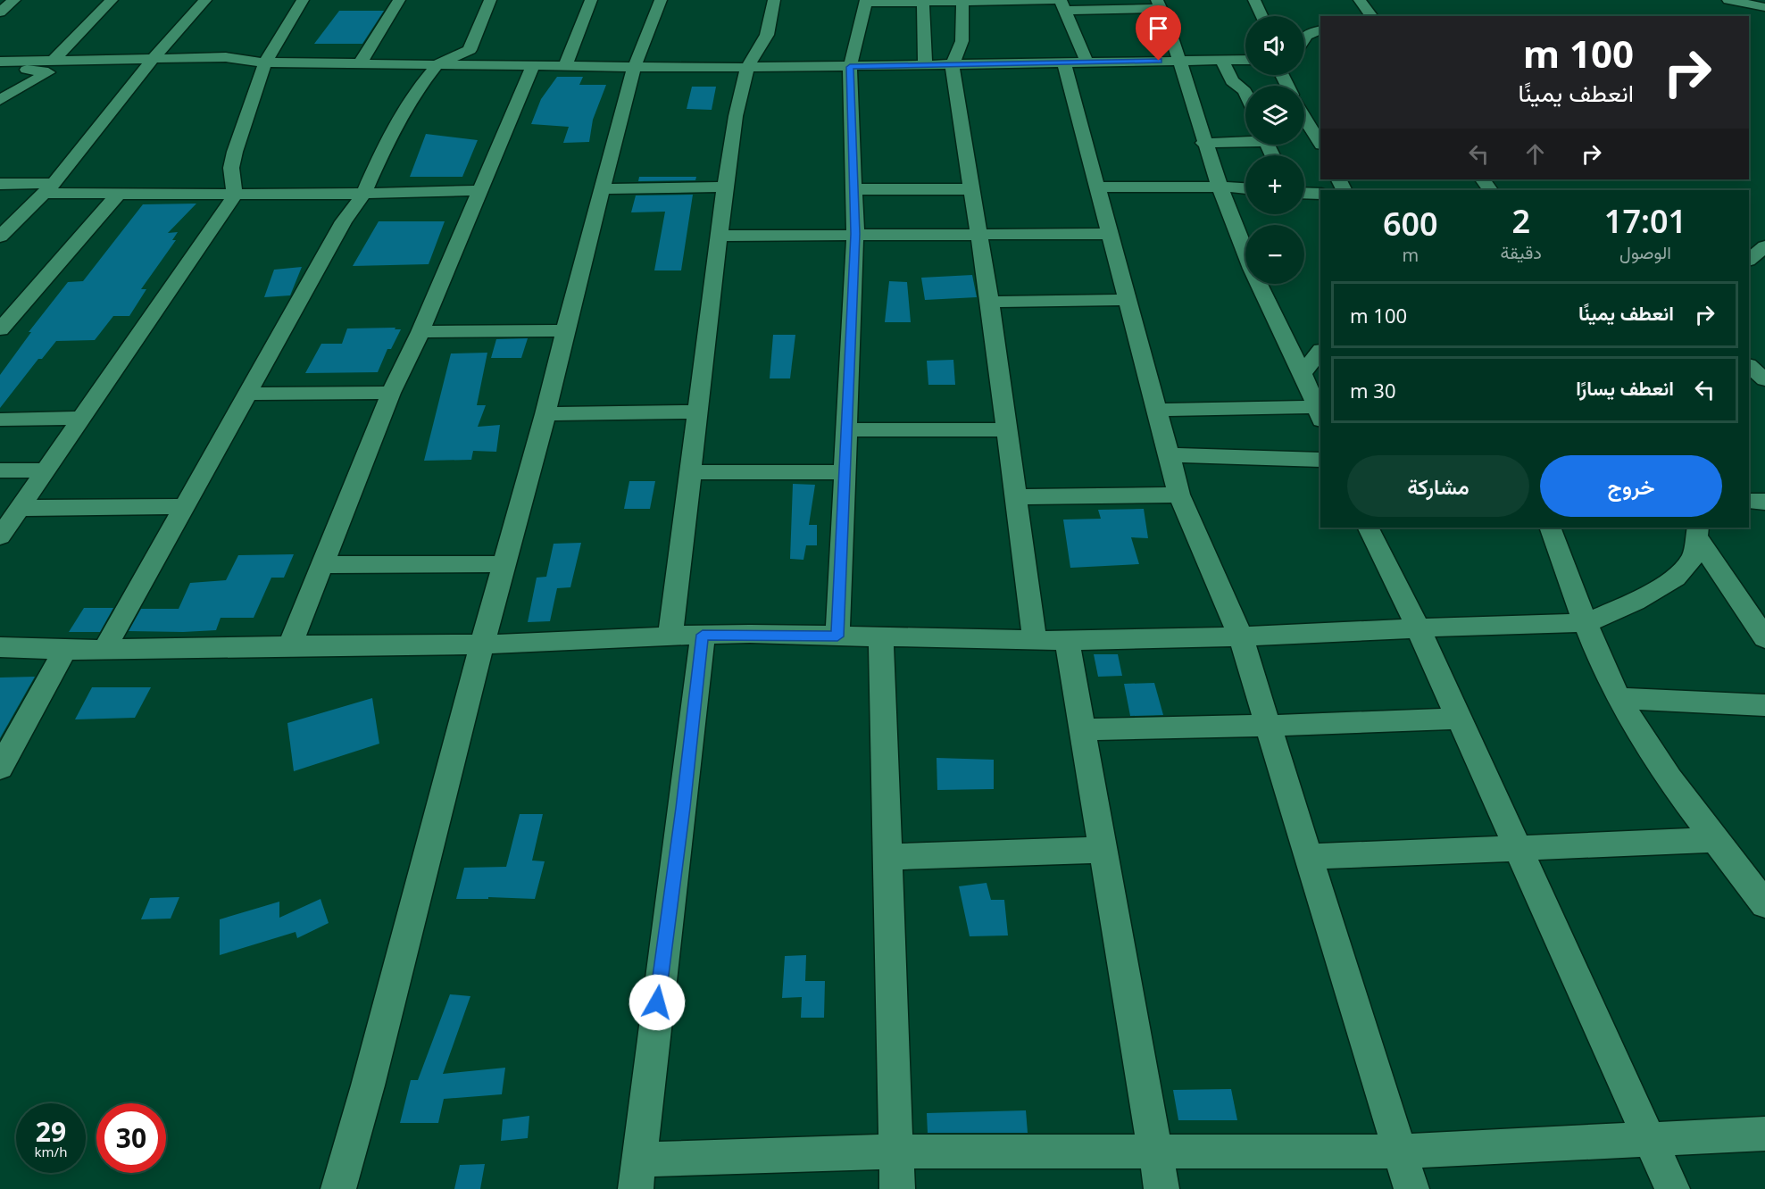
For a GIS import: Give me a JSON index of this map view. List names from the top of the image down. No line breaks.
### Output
{"page":{"map_buttons":["+","−"],"turn":["100 m","انعطف يمينًا"],"eta":["17:01","الوصول","2","دقيقة","600","m"],"list":[{"name":"انعطف يمينًا","value":"100 m"},{"name":"انعطف يسارًا","value":"30 m"}],"buttons":["خروج","مشاركة"],"speed":"29 km/h","limit":"30"}}
